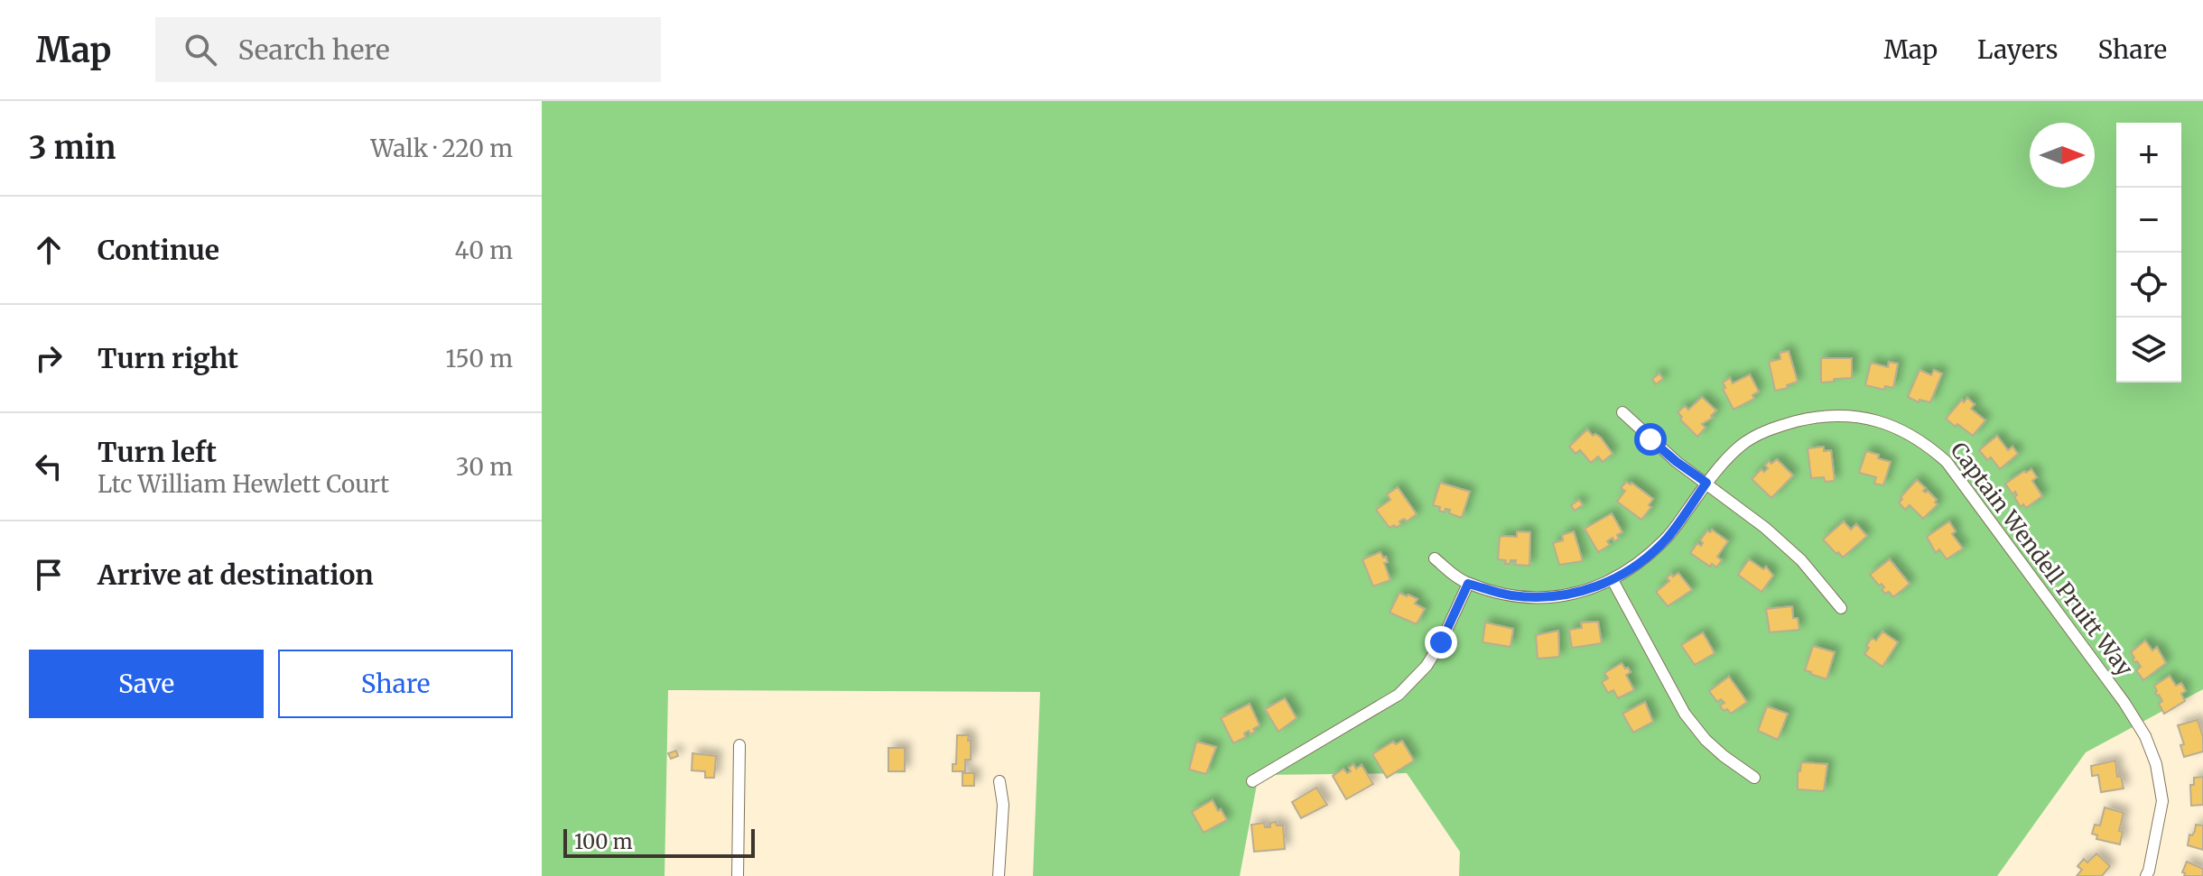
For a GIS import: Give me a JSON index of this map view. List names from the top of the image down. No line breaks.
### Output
{"streets":{"street":["Captain Wendell Pruitt Way"]},"scale_bar":"100 m","north":"right","page":{"header":"Map","search":"Search here","nav":["Map","Layers","Share"],"heading":["3 min","Walk · 220 m"],"map_buttons":["+","−"],"list":[["Continue","40 m"],["Turn right","150 m"],["Turn left","Ltc William Hewlett Court","30 m"],"Arrive at destination"],"buttons":["Save","Share"],"scale":"100 m"}}
